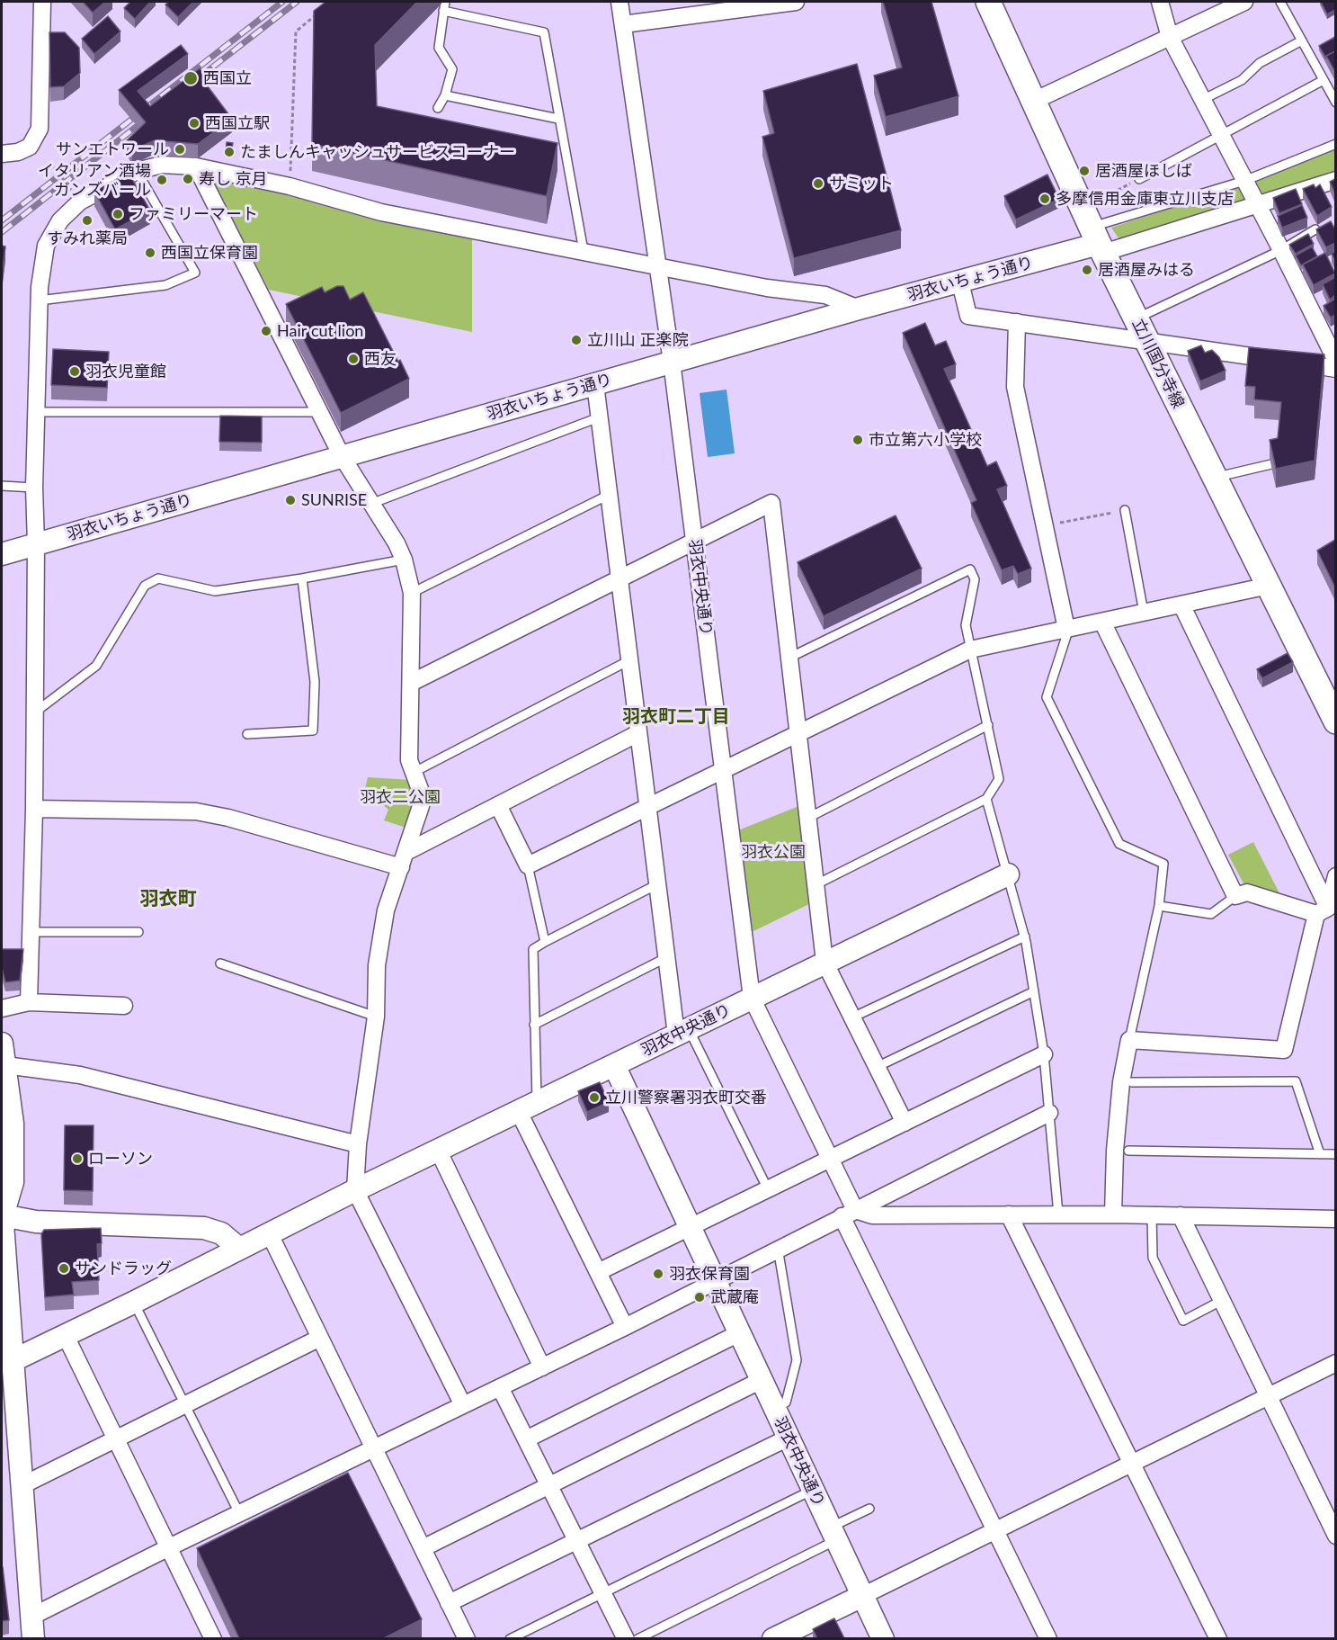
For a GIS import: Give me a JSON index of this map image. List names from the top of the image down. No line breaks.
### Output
{"streets":{"main road":["立川国分寺線"],"street":["羽衣いちょう通り","羽衣中央通り"]},"crossings":[["羽衣いちょう通り","立川国分寺線"],["羽衣いちょう通り","羽衣中央通り"]],"districts":["羽衣町二丁目","羽衣町"],"parks":["羽衣二公園","羽衣公園"],"places":["西国立","西国立駅","サンエトワール","たましんキャッシュサービスコーナー","居酒屋ほしば","寿し 京月","イタリアン酒場 ガンズバール","サミット","多摩信用金庫東立川支店","ファミリーマート","すみれ薬局","西国立保育園","居酒屋みはる","Hair cut lion","立川山 正楽院","西友","羽衣児童館","市立第六小学校","SUNRISE","立川警察署羽衣町交番","ローソン","サンドラッグ","羽衣保育園","武蔵庵"]}
